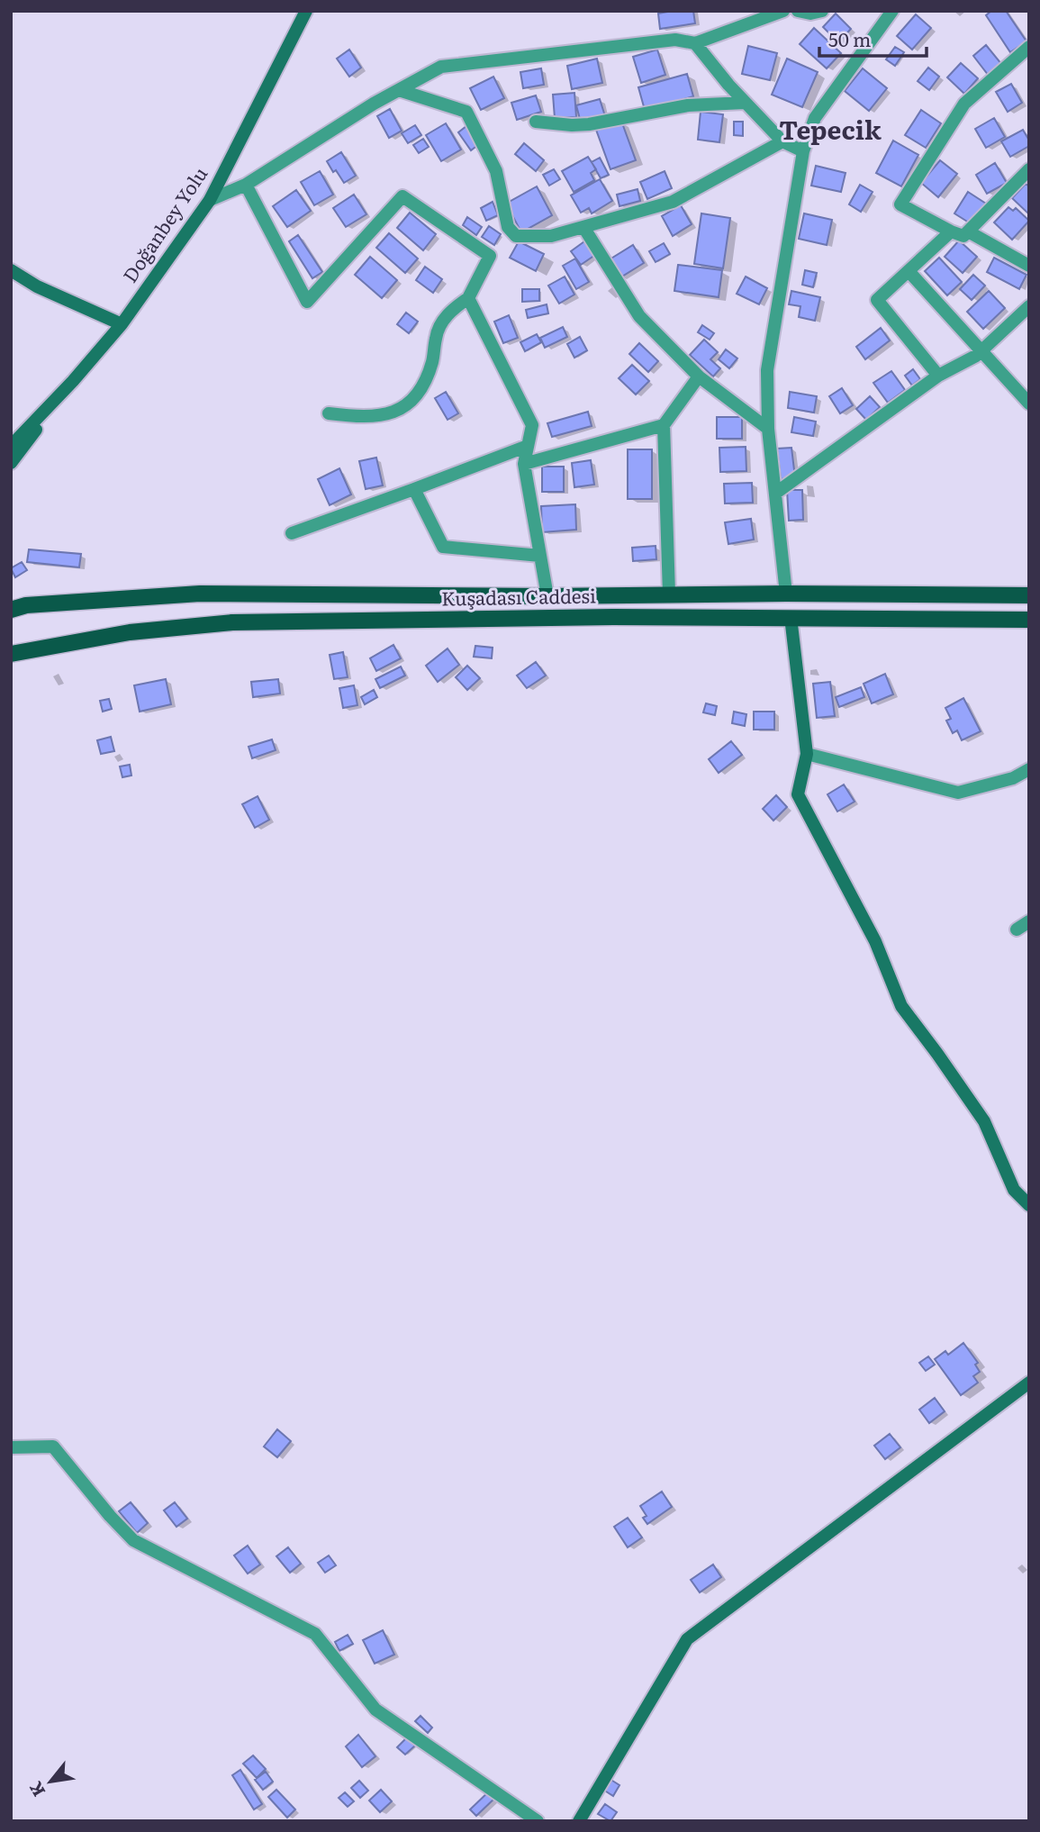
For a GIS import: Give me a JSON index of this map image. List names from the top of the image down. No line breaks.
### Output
{"streets":{"main road":["Kuşadası Caddesi"],"street":["Doğanbey Yolu"]},"districts":["Tepecik"],"scale_bar":"50 m","north":"bottom left"}
